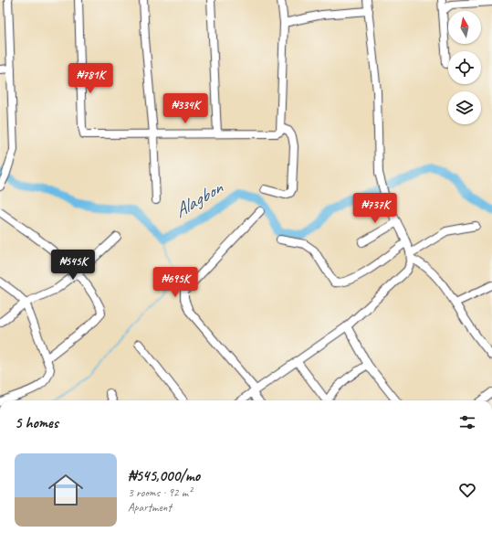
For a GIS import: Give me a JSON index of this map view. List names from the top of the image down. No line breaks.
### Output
{"water":["Alagbon"],"north":"top","page":{"price":["₦781K","₦334K","₦737K","₦545K","₦695K"],"heading":"5 homes","list":[{"name":"₦545,000/mo","note":"3 rooms · 92 m² · Apartment"}]}}
